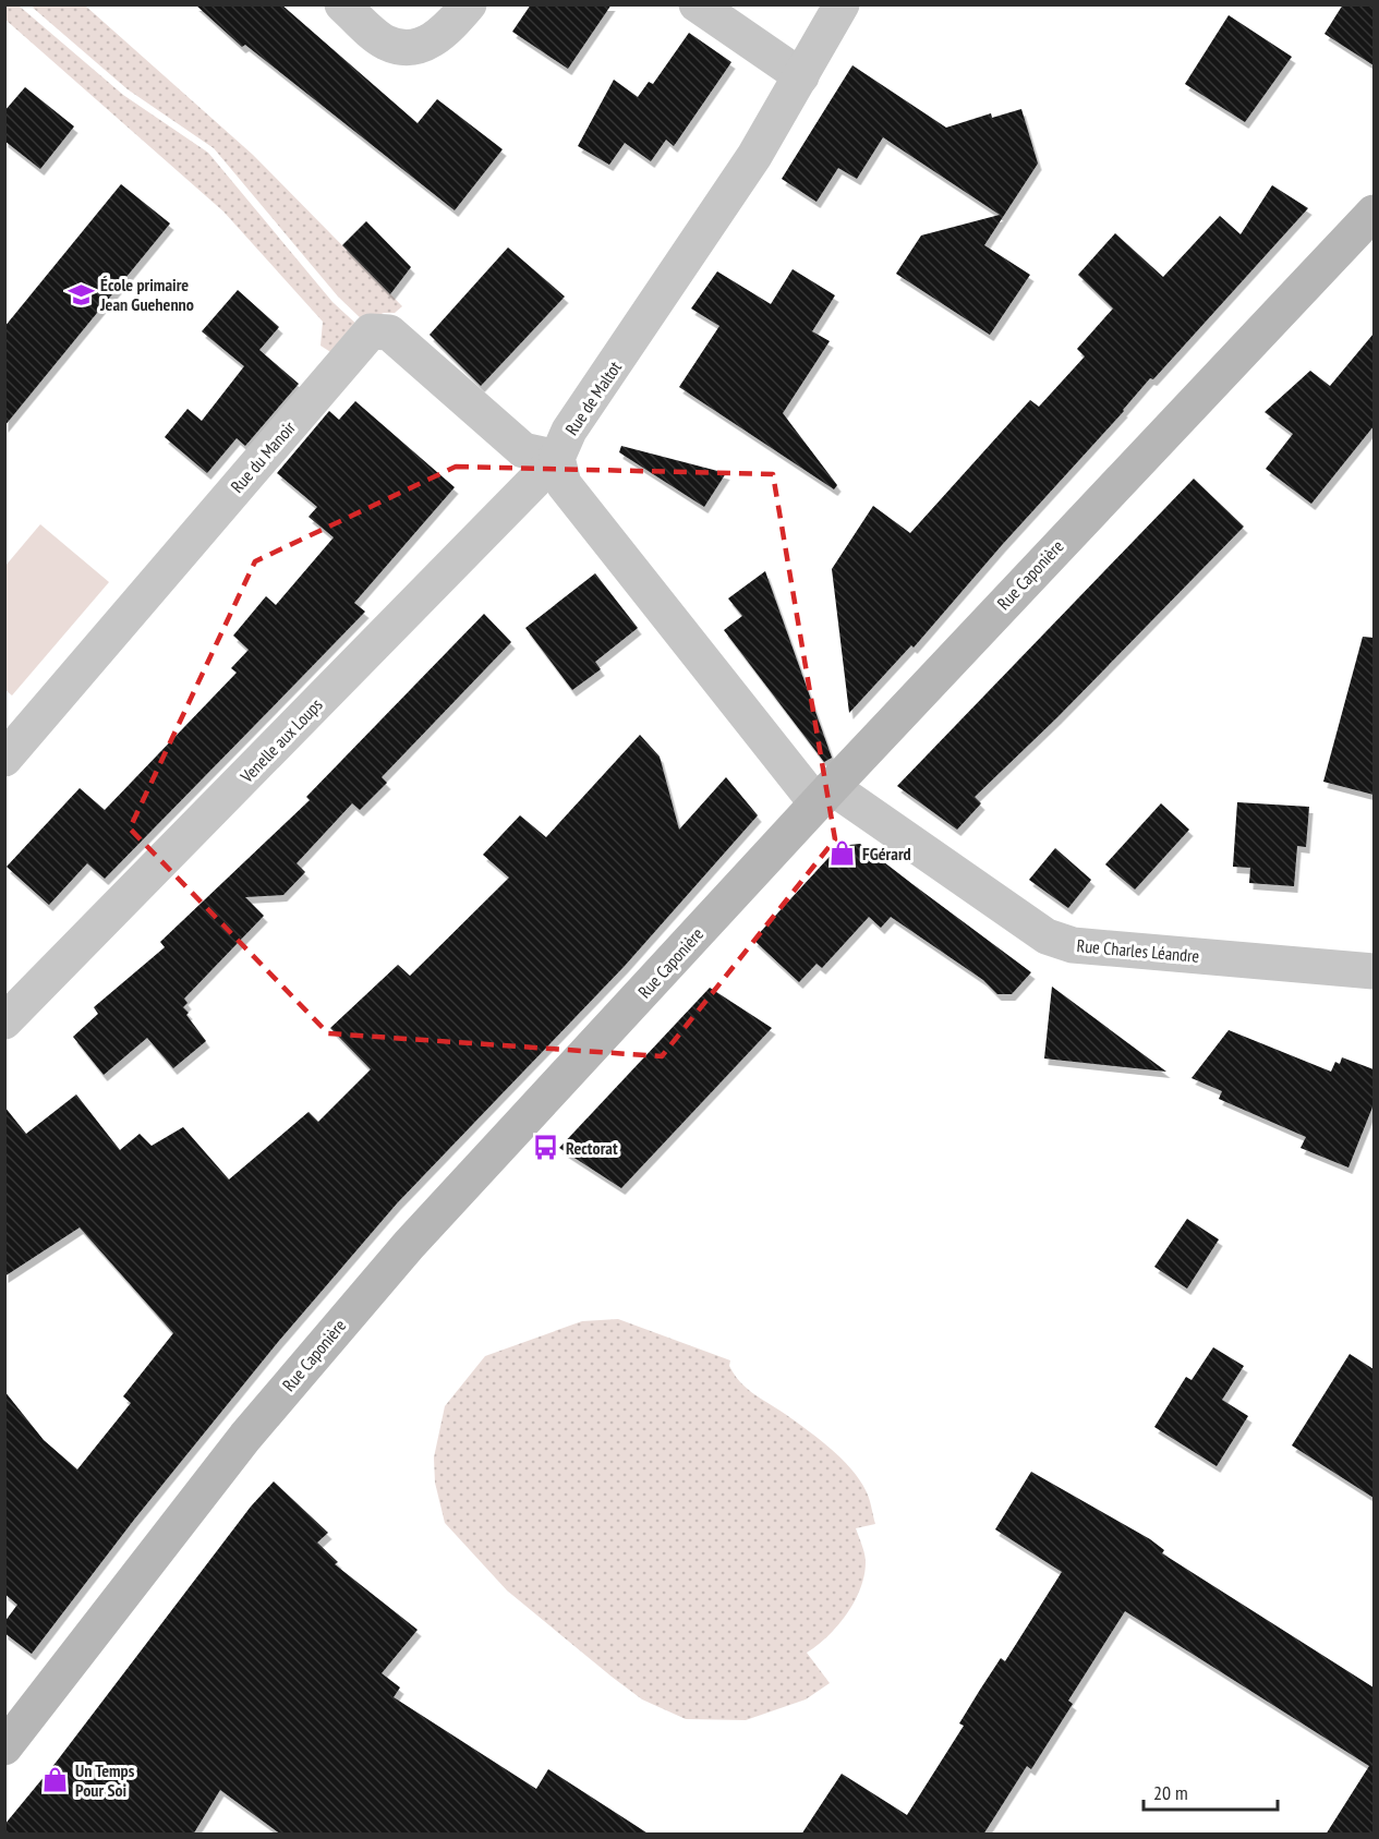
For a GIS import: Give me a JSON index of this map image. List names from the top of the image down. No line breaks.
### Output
{"streets":{"main road":["Rue Caponière"],"street":["Rue de Maltot","Rue du Manoir","Venelle aux Loups","Rue Charles Léandre"]},"crossings":[["Rue de Maltot","Rue du Manoir"],["Rue de Maltot","Venelle aux Loups"],["Rue du Manoir","Venelle aux Loups"],["Rue Caponière","Rue Charles Léandre"]],"places":{"school or university":["École primaire Jean Guehenno"],"shop":["FGérard","Un Temps Pour Soi"],"bus stop":["Rectorat"]},"scale_bar":"20 m"}
